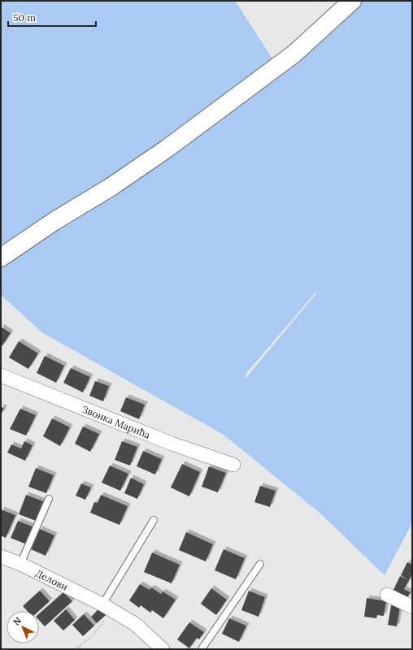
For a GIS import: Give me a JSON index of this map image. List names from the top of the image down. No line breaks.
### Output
{"streets":{"street":["Звонка Марића","Делови"]},"scale_bar":"50 m","north":"top left"}
